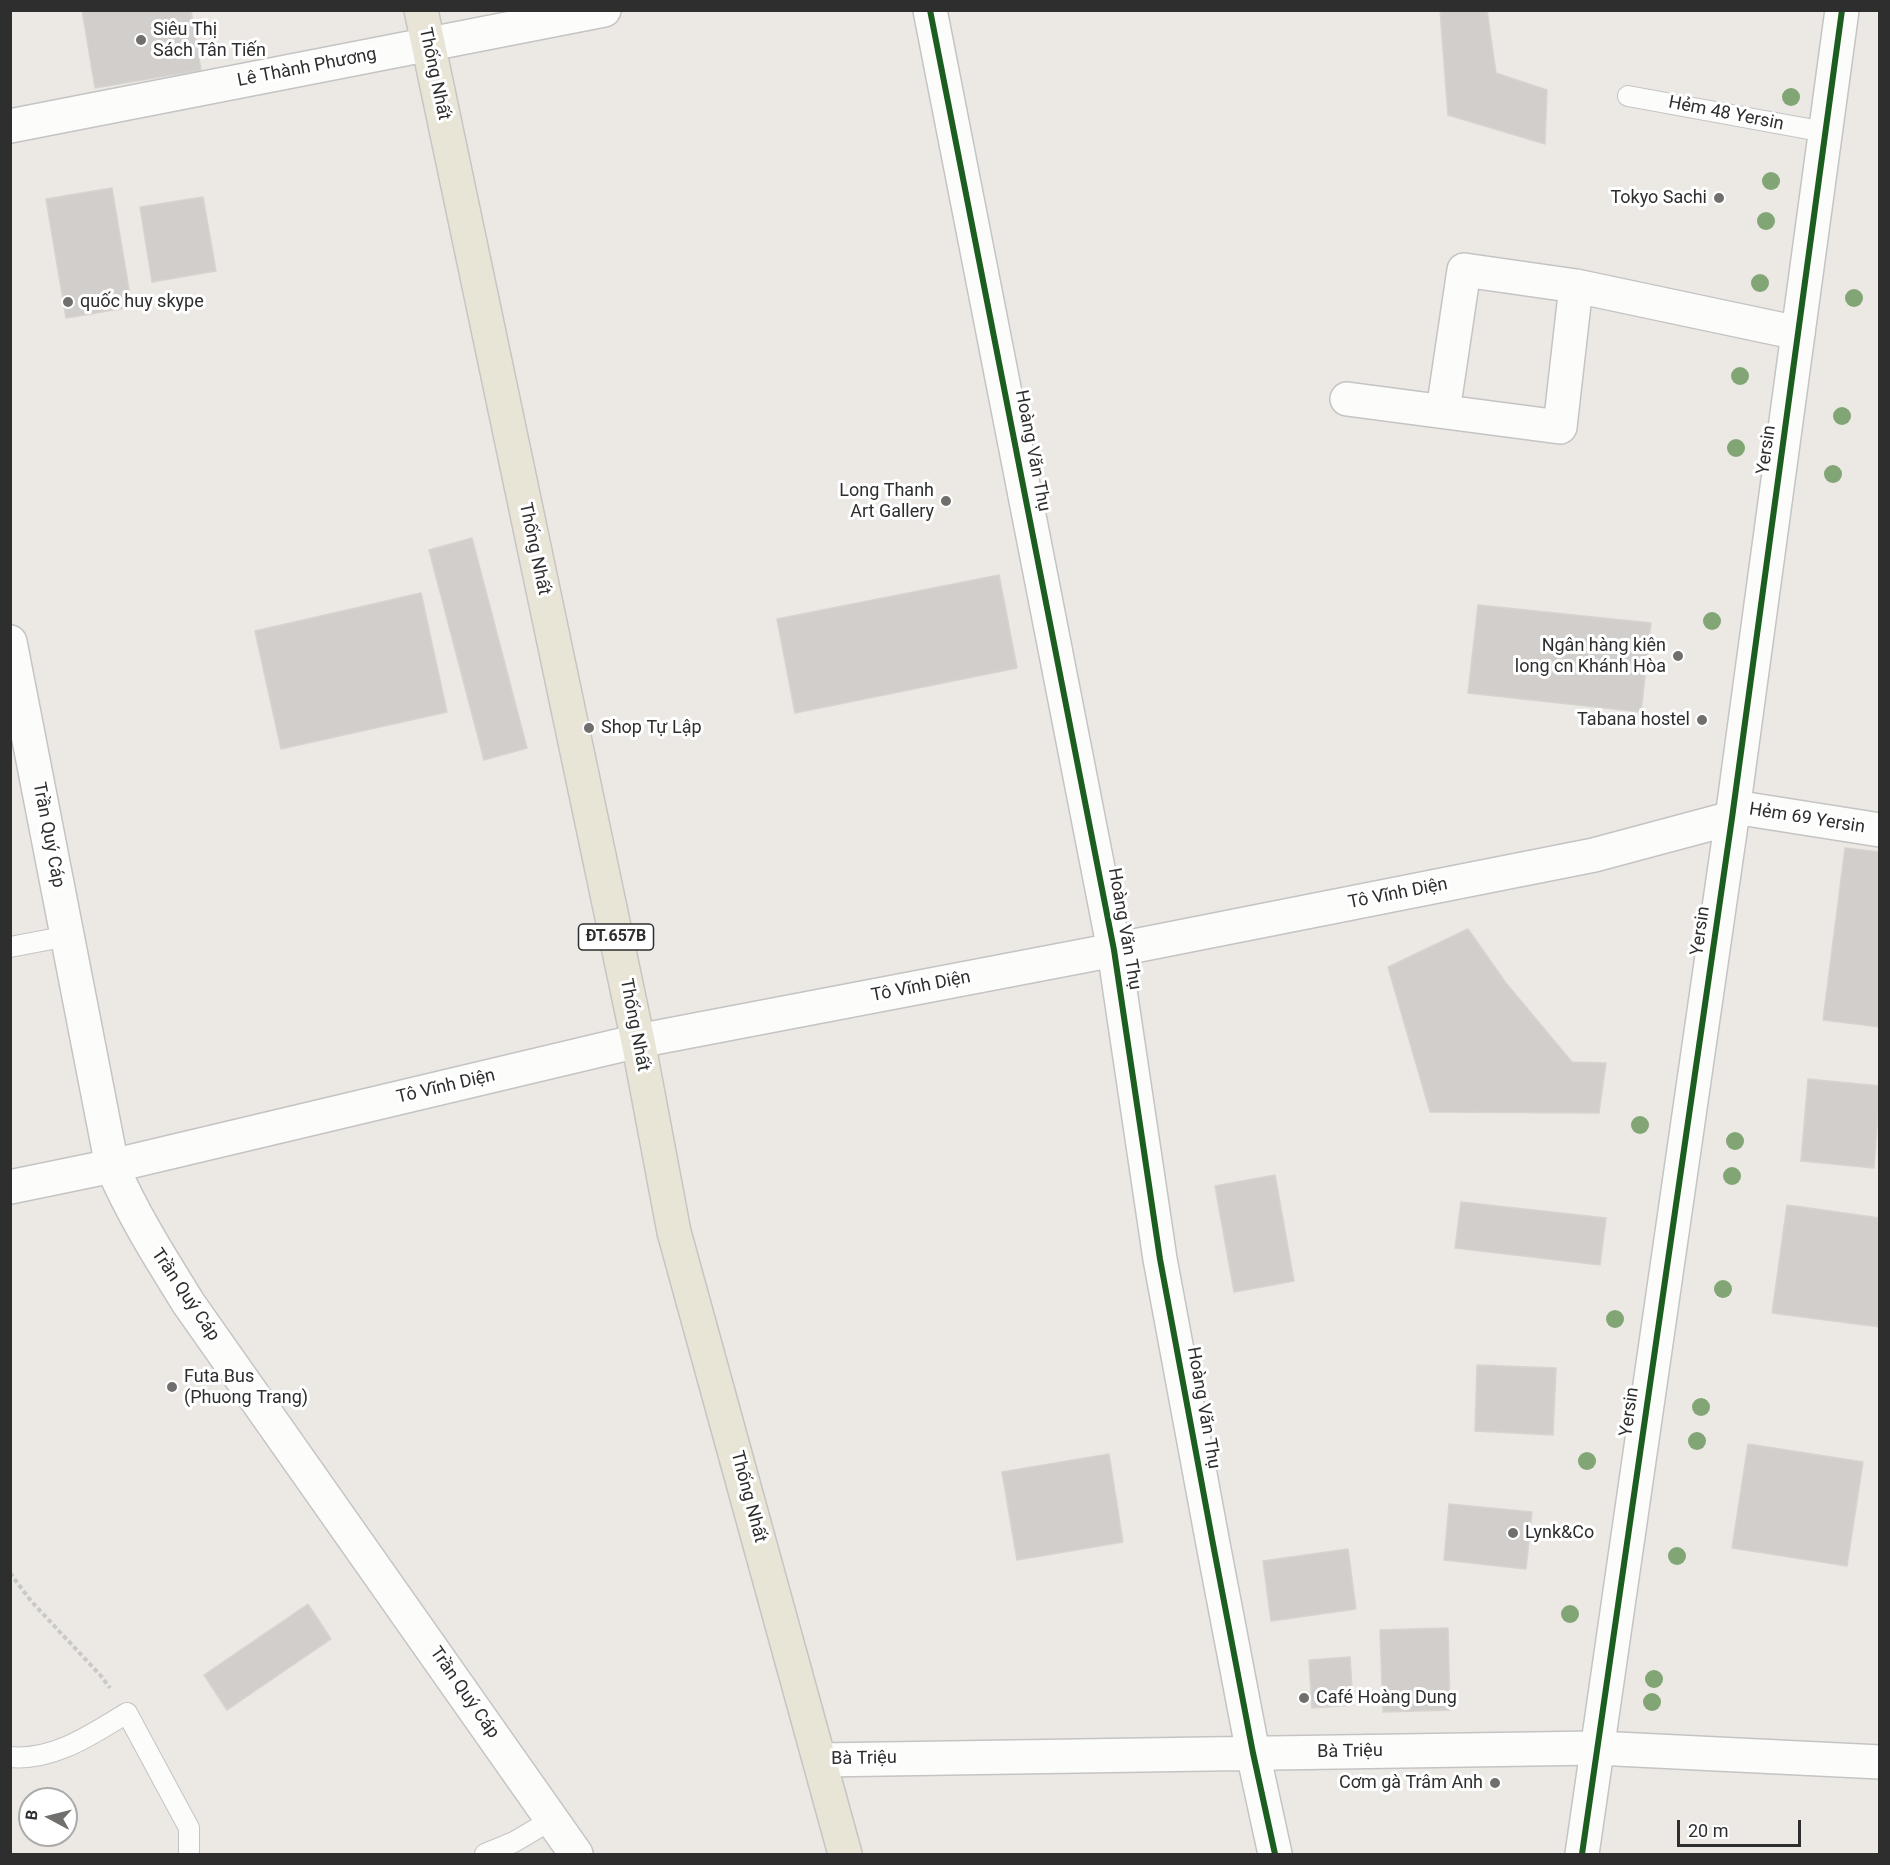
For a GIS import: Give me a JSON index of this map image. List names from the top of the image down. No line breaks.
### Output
{"streets":{"main road":["Thống Nhất","ĐT.657B"],"street":["Lê Thành Phương","Yersin","Hoàng Văn Thụ","Hẻm 69 Yersin","Trần Quý Cáp","Tô Vĩnh Diện","Bà Triệu"],"lane":["Hẻm 48 Yersin"]},"crossings":[["Lê Thành Phương","Thống Nhất"],["Thống Nhất","Tô Vĩnh Diện"],["Thống Nhất","Bà Triệu"],["Hẻm 48 Yersin","Yersin"],["Yersin","Hẻm 69 Yersin"],["Yersin","Tô Vĩnh Diện"],["Yersin","Bà Triệu"],["Hoàng Văn Thụ","Tô Vĩnh Diện"],["Hoàng Văn Thụ","Bà Triệu"],["Hẻm 69 Yersin","Tô Vĩnh Diện"],["Trần Quý Cáp","Tô Vĩnh Diện"]],"places":["Siêu Thị Sách Tân Tiến","Tokyo Sachi","quốc huy skype","Long Thanh Art Gallery","Ngân hàng kiên long cn Khánh Hòa","Tabana hostel","Shop Tự Lập","Futa Bus (Phuong Trang)","Lynk&Co","Café Hoàng Dung","Cơm gà Trâm Anh"],"scale_bar":"20 m","north":"left"}
